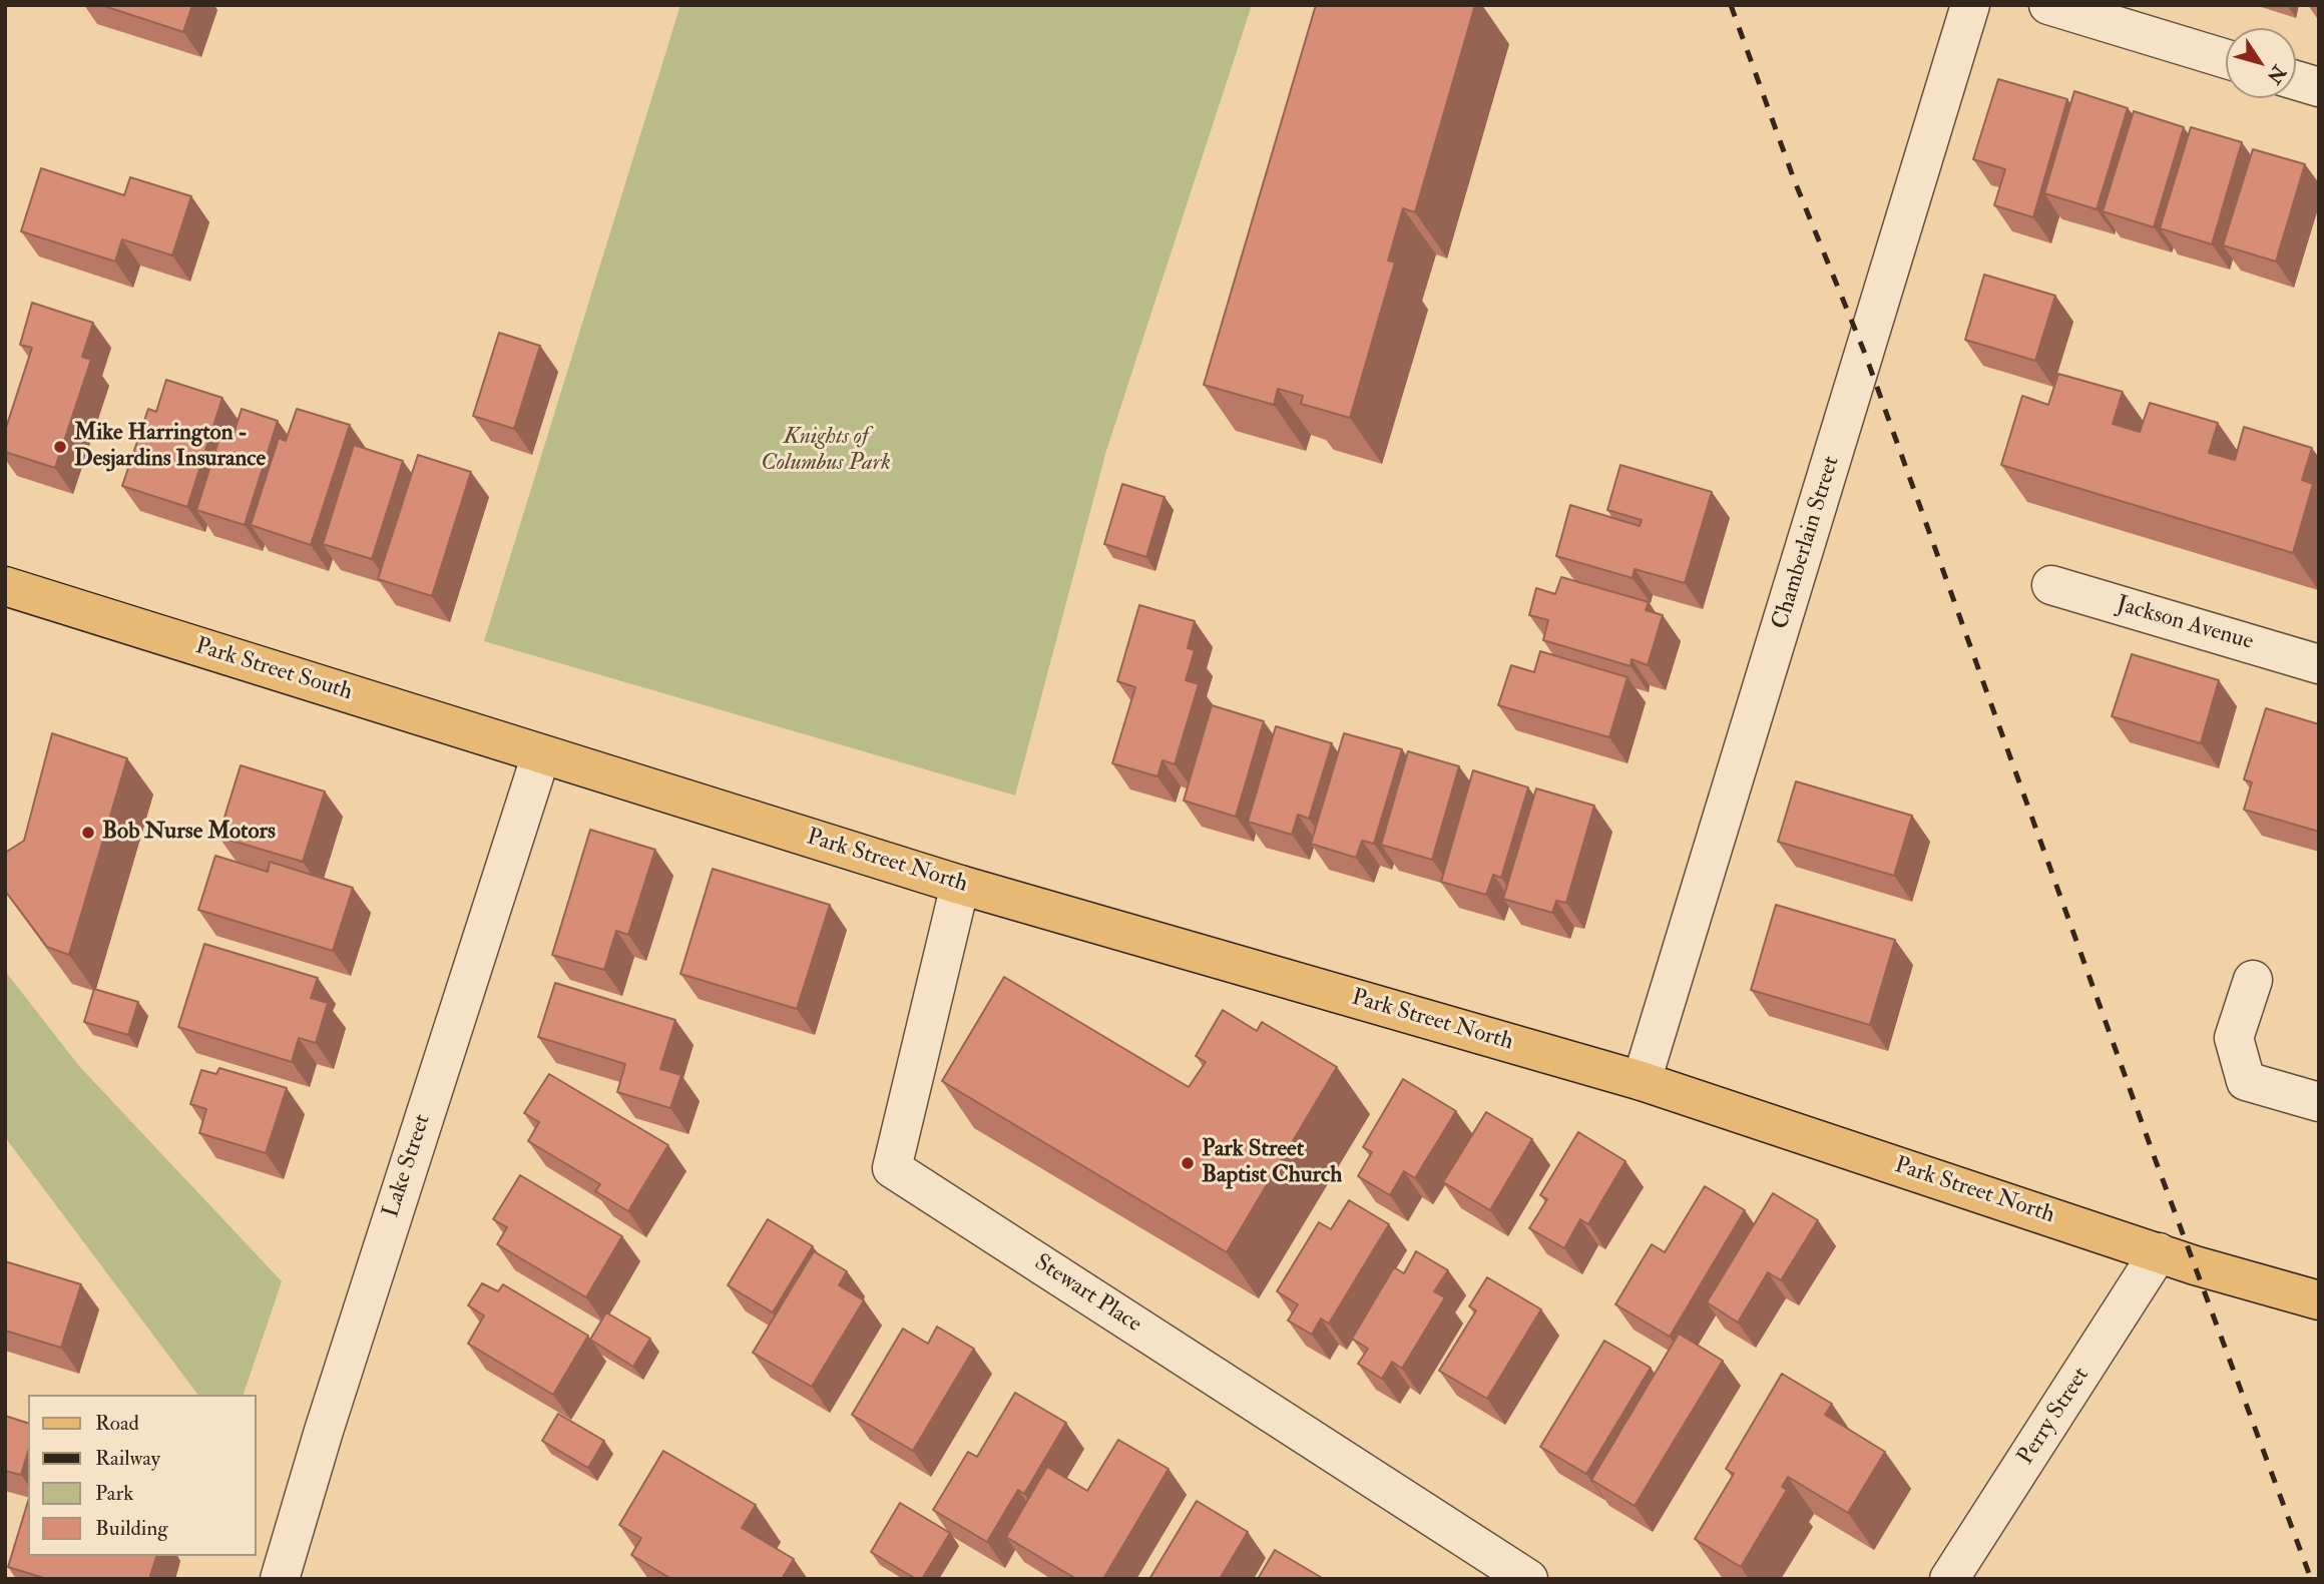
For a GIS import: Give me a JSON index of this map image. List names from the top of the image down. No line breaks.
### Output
{"streets":{"main road":["Park Street South","Park Street North"],"street":["Chamberlain Street","Jackson Avenue","Lake Street","Stewart Place","Perry Street"]},"crossings":[["Chamberlain Street","Park Street North"],["Park Street South","Park Street North"],["Park Street South","Lake Street"],["Park Street North","Lake Street"],["Park Street North","Stewart Place"],["Park Street North","Perry Street"]],"parks":["Knights of Columbus Park"],"places":["Mike Harrington - Desjardins Insurance","Bob Nurse Motors","Park Street Baptist Church"],"legend":["Road","Railway","Park","Building"],"north":"bottom right"}
